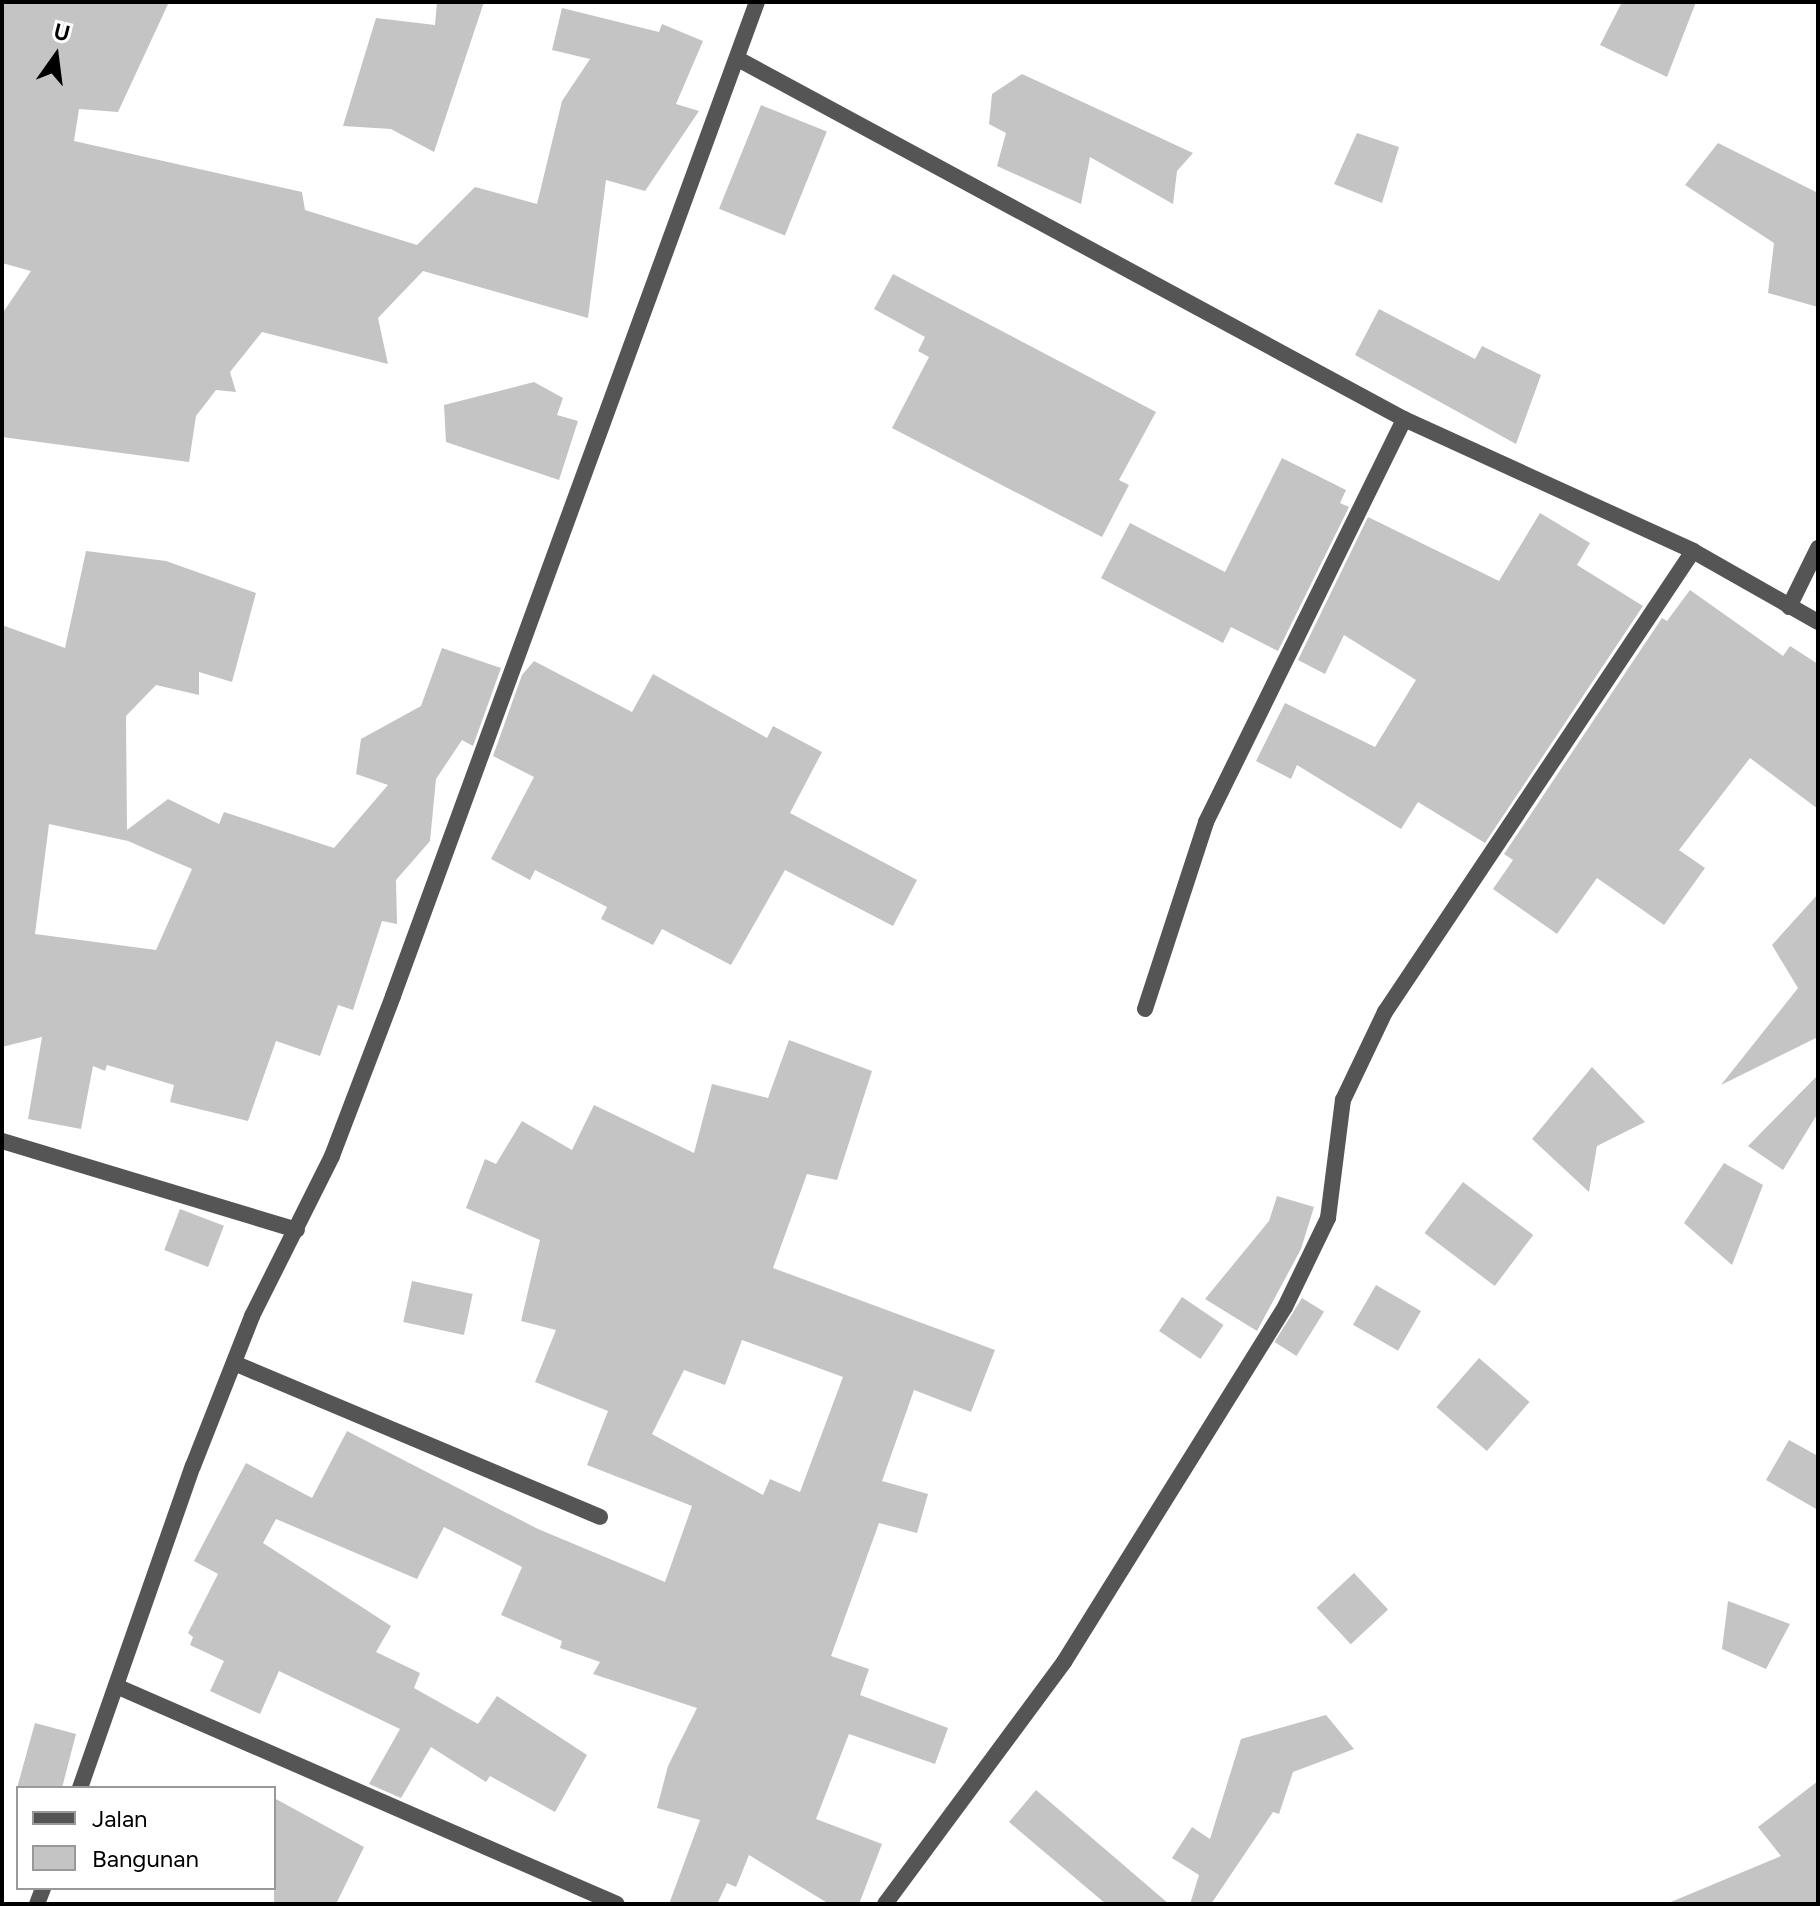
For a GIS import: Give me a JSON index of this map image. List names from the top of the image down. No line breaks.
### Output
{"legend":["Jalan","Bangunan"],"north":"top"}
